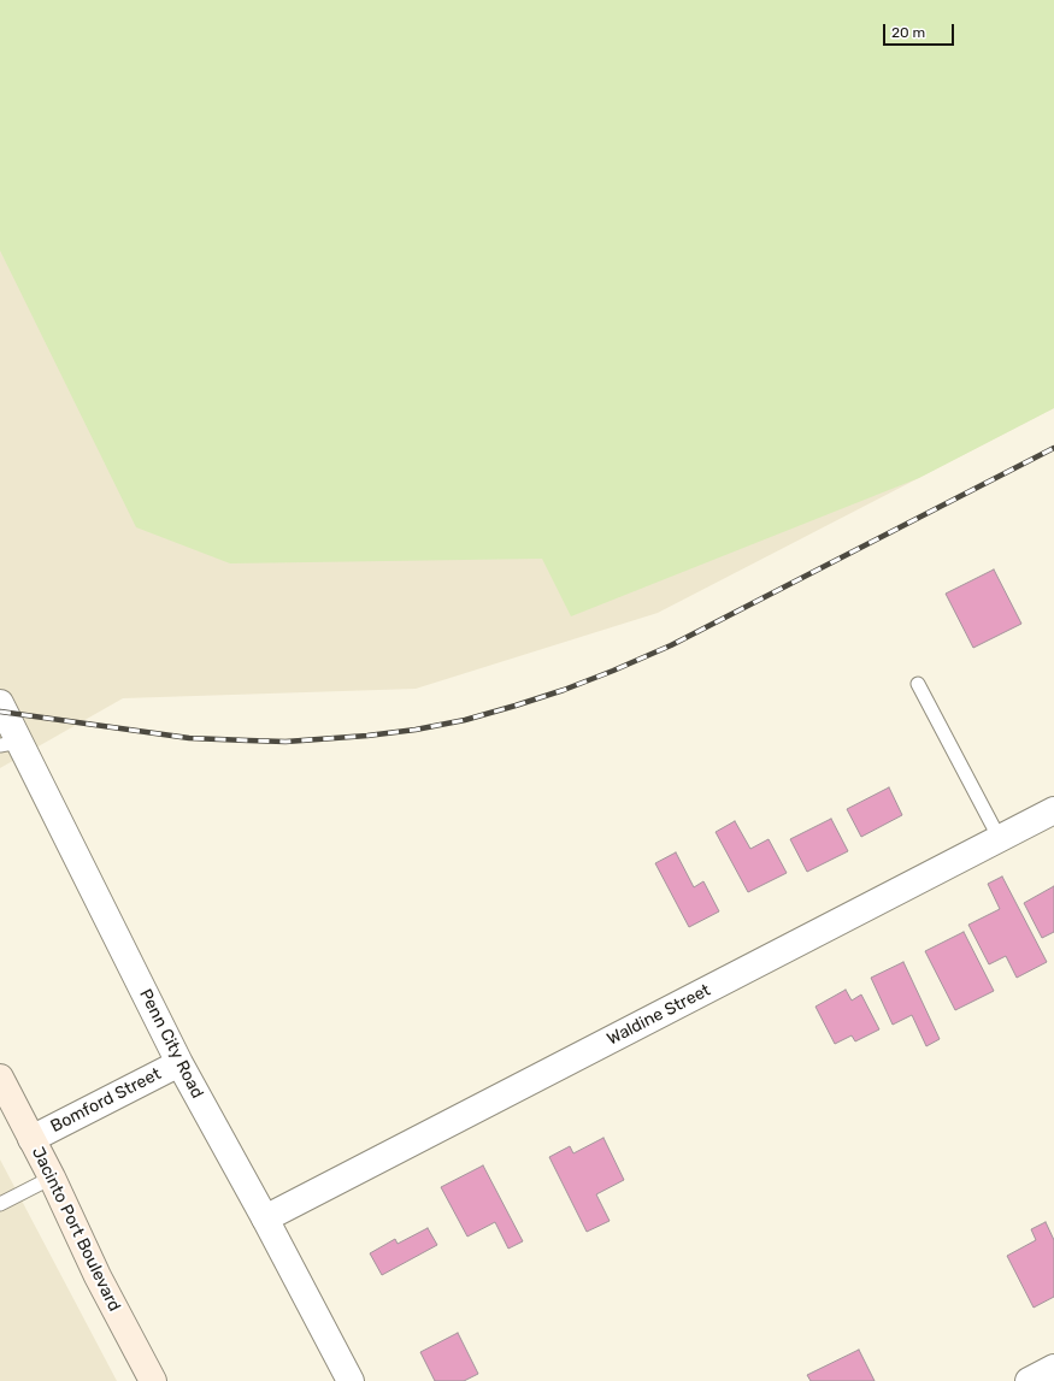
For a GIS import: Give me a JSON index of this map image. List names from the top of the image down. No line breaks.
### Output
{"streets":{"main road":["Jacinto Port Boulevard"],"street":["Waldine Street","Penn City Road","Bomford Street"]},"crossings":[["Waldine Street","Penn City Road"],["Penn City Road","Bomford Street"],["Bomford Street","Jacinto Port Boulevard"]],"scale_bar":"20 m"}
